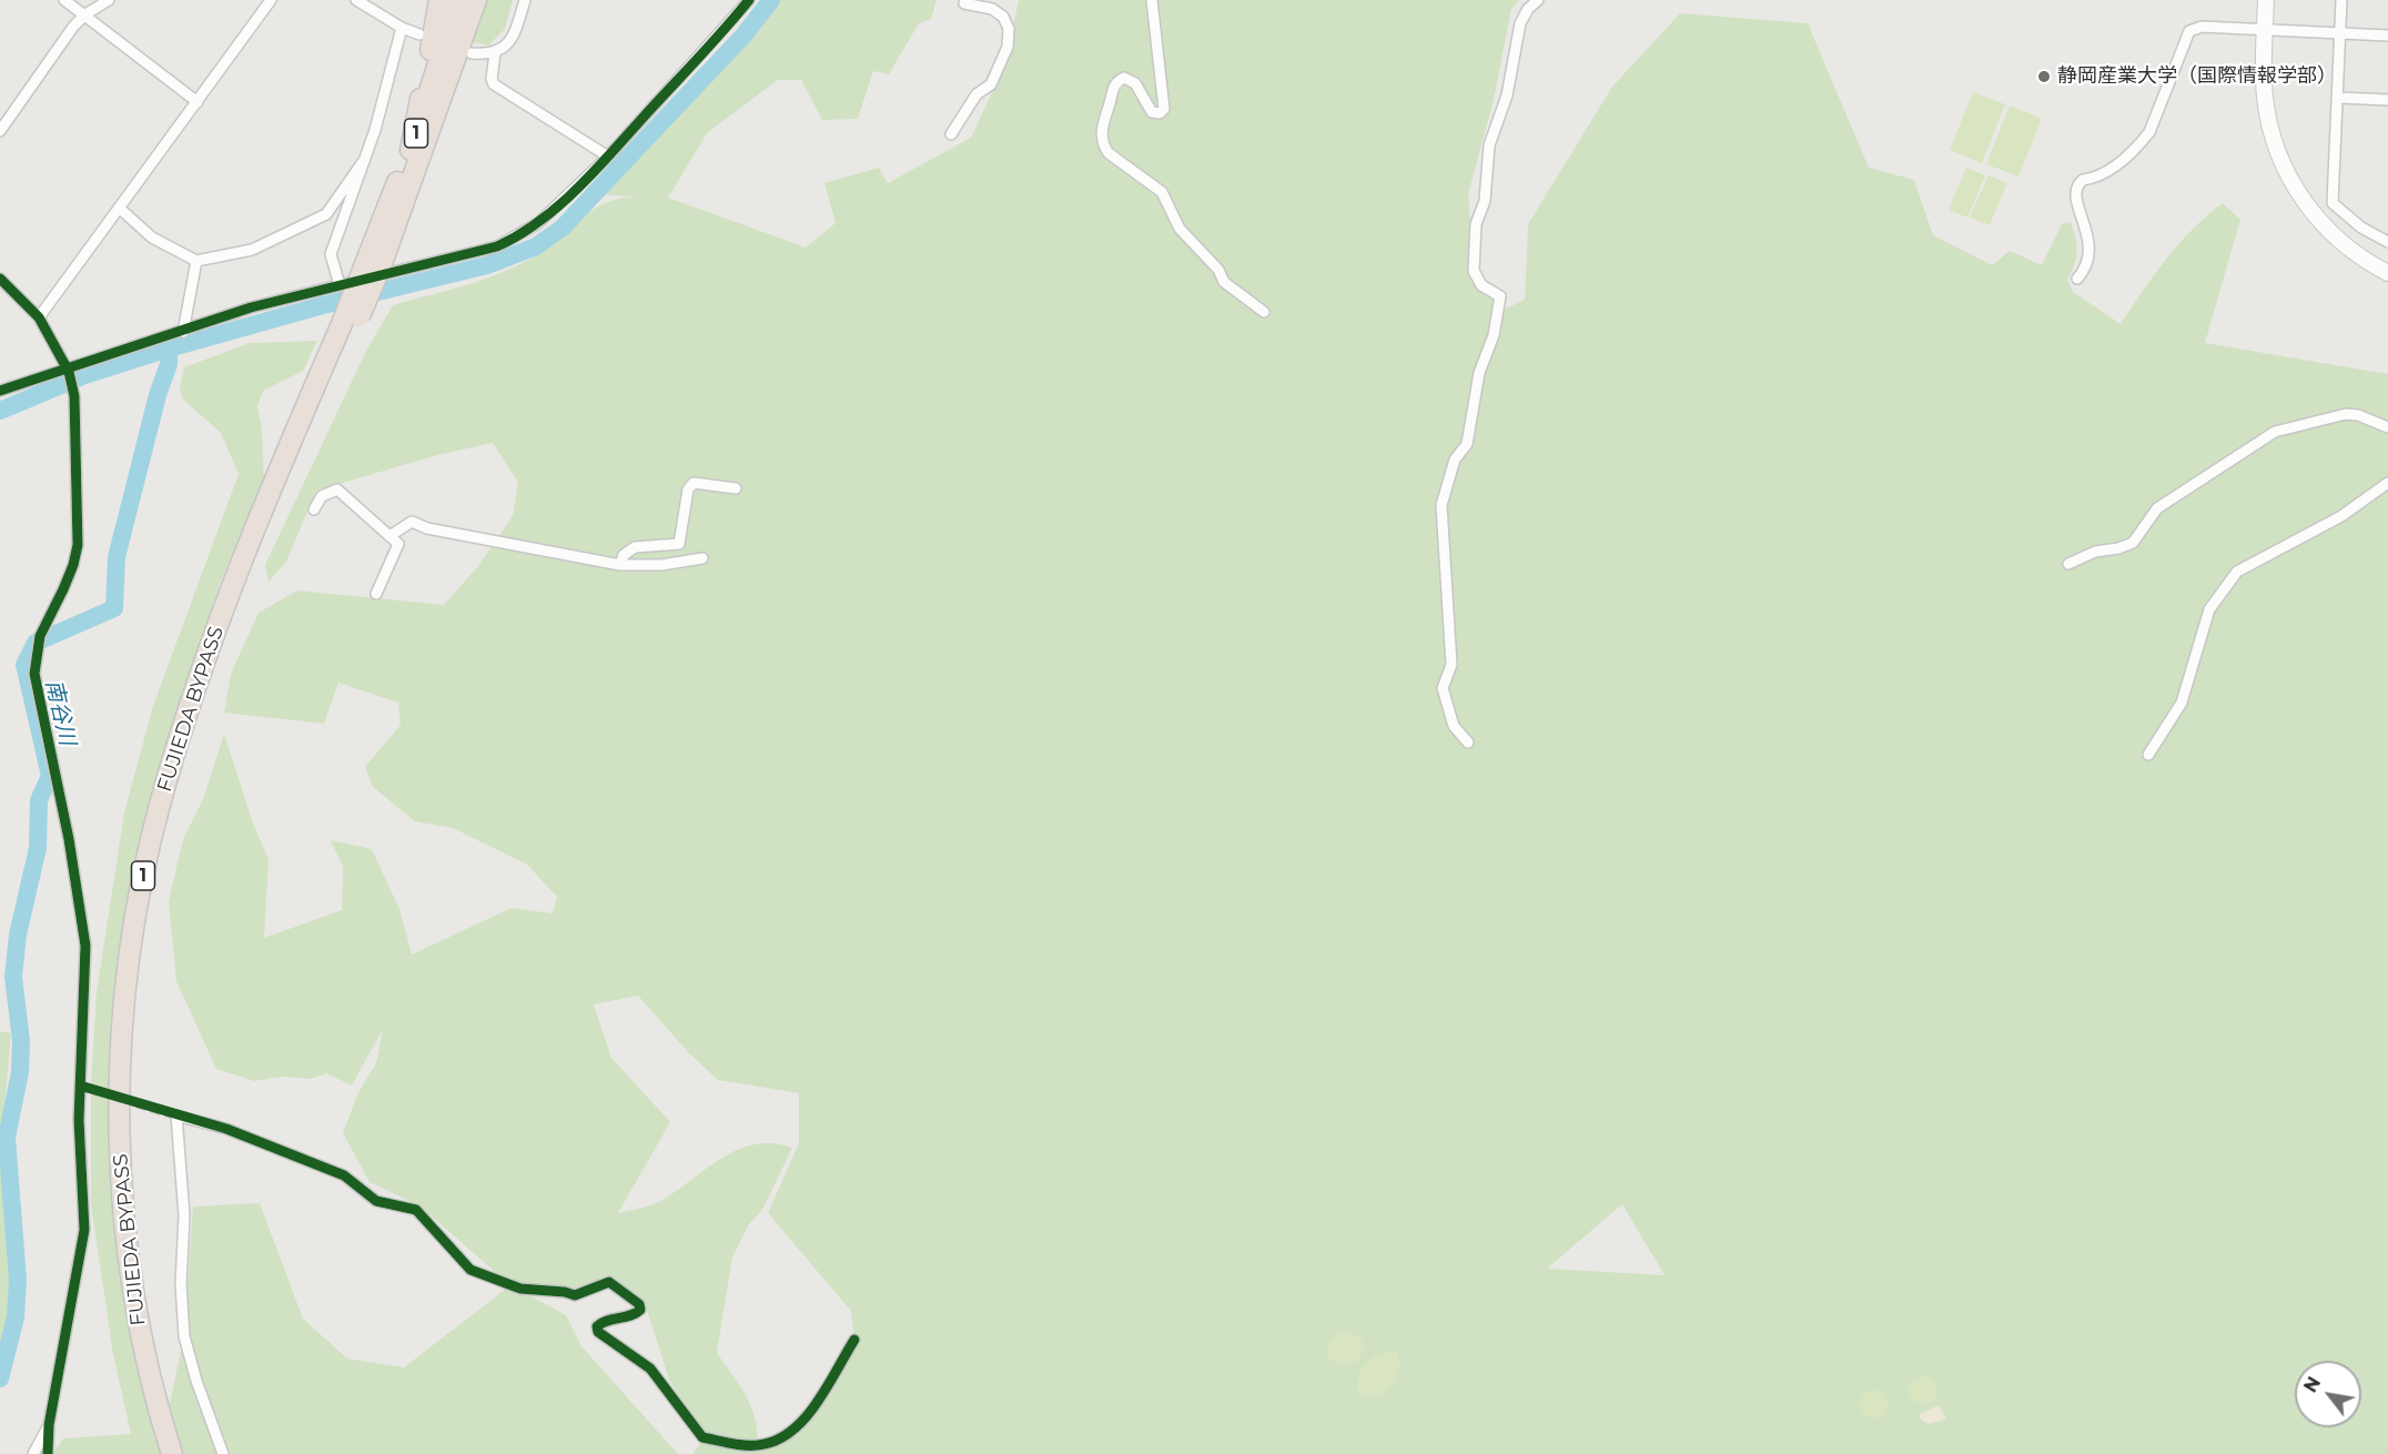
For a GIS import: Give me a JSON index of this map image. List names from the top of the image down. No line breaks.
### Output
{"streets":{"highway":["1","FUJIEDA BYPASS"]},"crossings":[["1","FUJIEDA BYPASS"]],"water":["南谷川"],"places":["静岡産業大学（国際情報学部）"],"north":"top left"}
